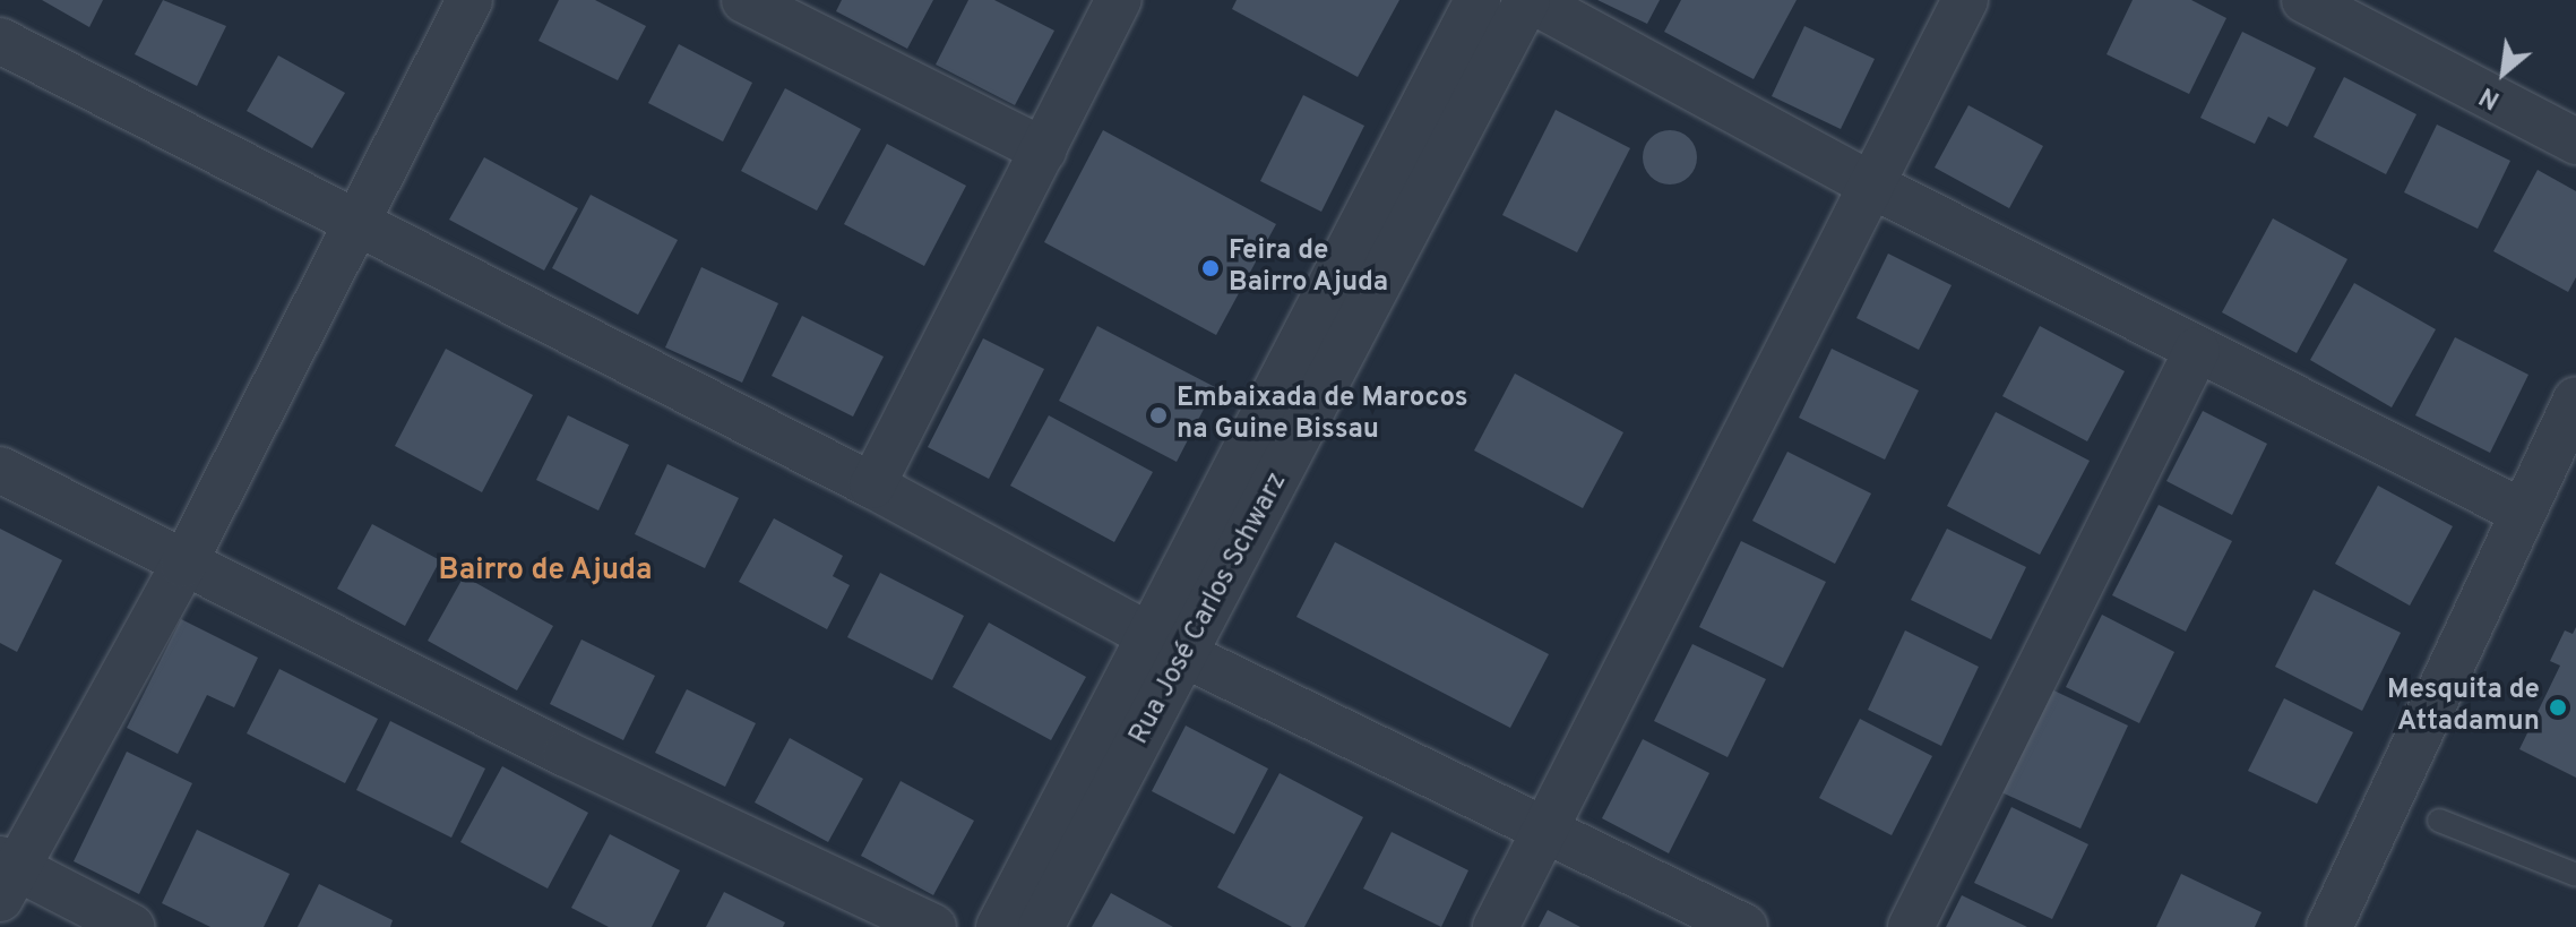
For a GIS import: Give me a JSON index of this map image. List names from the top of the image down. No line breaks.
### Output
{"streets":{"street":["Rua José Carlos Schwarz"]},"districts":["Bairro de Ajuda"],"places":["Feira de Bairro Ajuda","Embaixada de Marocos na Guine Bissau","Mesquita de Attadamun"],"north":"bottom left"}
